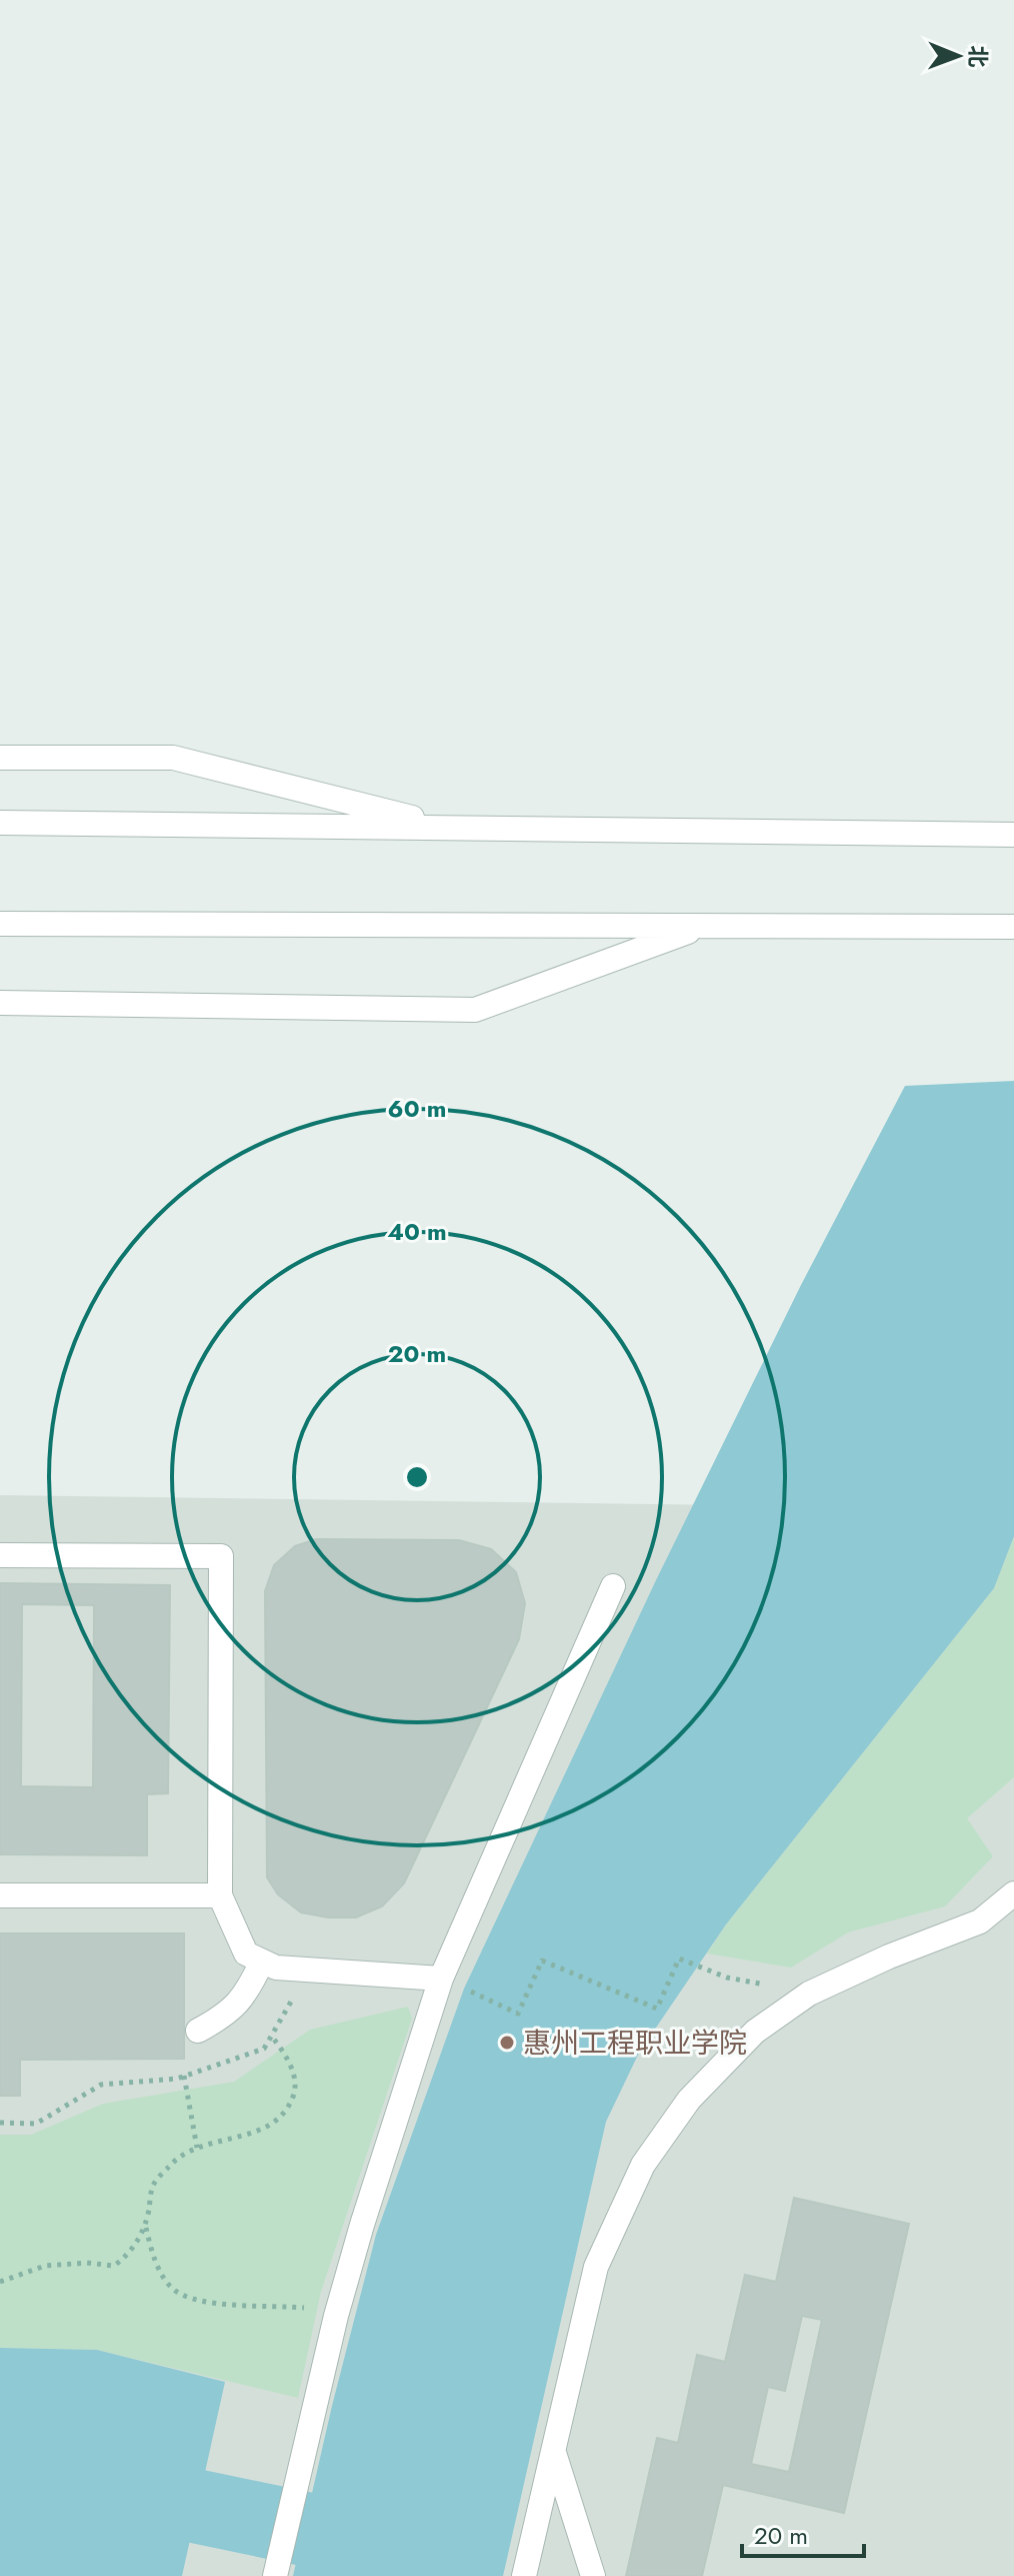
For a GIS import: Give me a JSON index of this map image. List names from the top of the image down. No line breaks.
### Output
{"places":["惠州工程职业学院"],"scale_bar":"20 m","north":"right","rings":["60 m","40 m","20 m"]}
